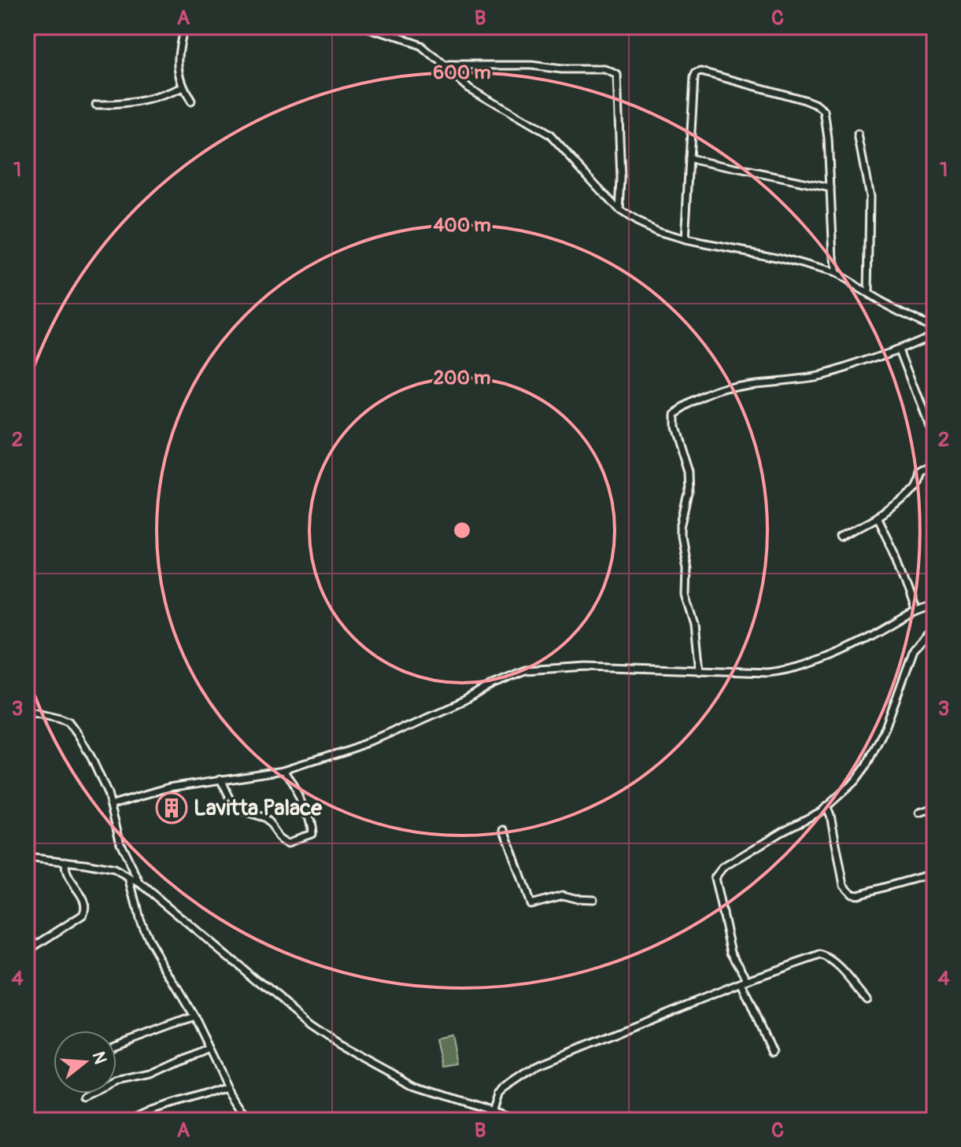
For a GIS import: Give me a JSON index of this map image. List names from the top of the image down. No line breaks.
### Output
{"places":{"building":["Lavitta Palace"]},"north":"right","grid":{"columns":["A","B","C"],"rows":["1","2","3","4"]},"rings":["600 m","400 m","200 m"]}
